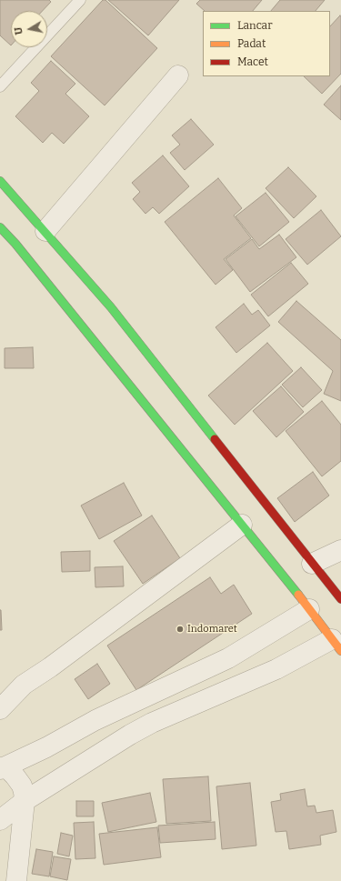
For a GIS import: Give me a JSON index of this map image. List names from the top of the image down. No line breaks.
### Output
{"places":["Indomaret"],"legend":["Lancar","Padat","Macet"],"north":"left"}
